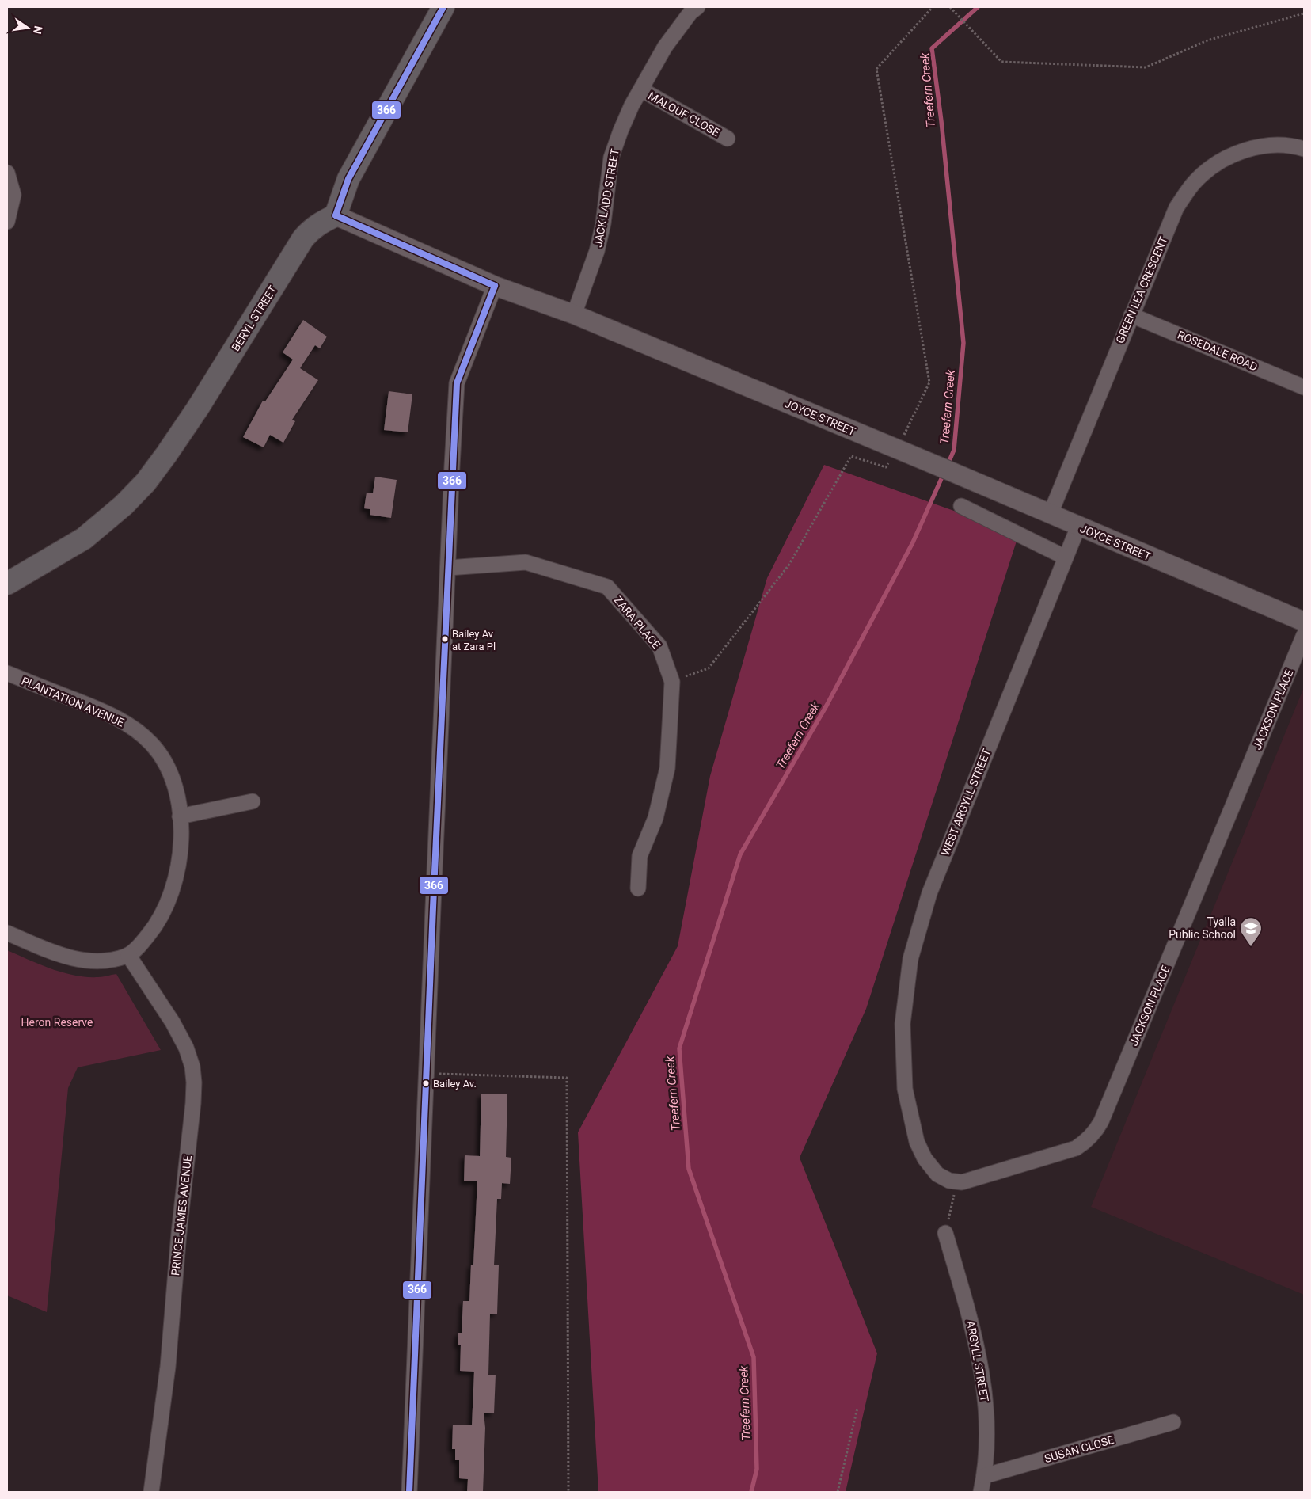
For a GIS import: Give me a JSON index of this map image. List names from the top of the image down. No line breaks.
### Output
{"streets":{"main road":["BERYL STREET"],"street":["MALOUF CLOSE","JACK LADD STREET","GREEN LEA CRESCENT","ROSEDALE ROAD","JOYCE STREET","ZARA PLACE","PLANTATION AVENUE","JACKSON PLACE","WEST ARGYLL STREET","PRINCE JAMES AVENUE","ARGYLL STREET","SUSAN CLOSE"]},"crossings":[["MALOUF CLOSE","JACK LADD STREET"],["JACK LADD STREET","JOYCE STREET"],["GREEN LEA CRESCENT","ROSEDALE ROAD"],["GREEN LEA CRESCENT","JOYCE STREET"],["BERYL STREET","JOYCE STREET"],["JOYCE STREET","WEST ARGYLL STREET"],["PLANTATION AVENUE","PRINCE JAMES AVENUE"],["JACKSON PLACE","WEST ARGYLL STREET"],["ARGYLL STREET","SUSAN CLOSE"]],"water":["Treefern Creek"],"parks":["Heron Reserve"],"places":{"other":["Bailey Av at Zara Pl","Bailey Av."],"school or university":["Tyalla Public School"]},"lines":["transit line 366"],"north":"right"}
